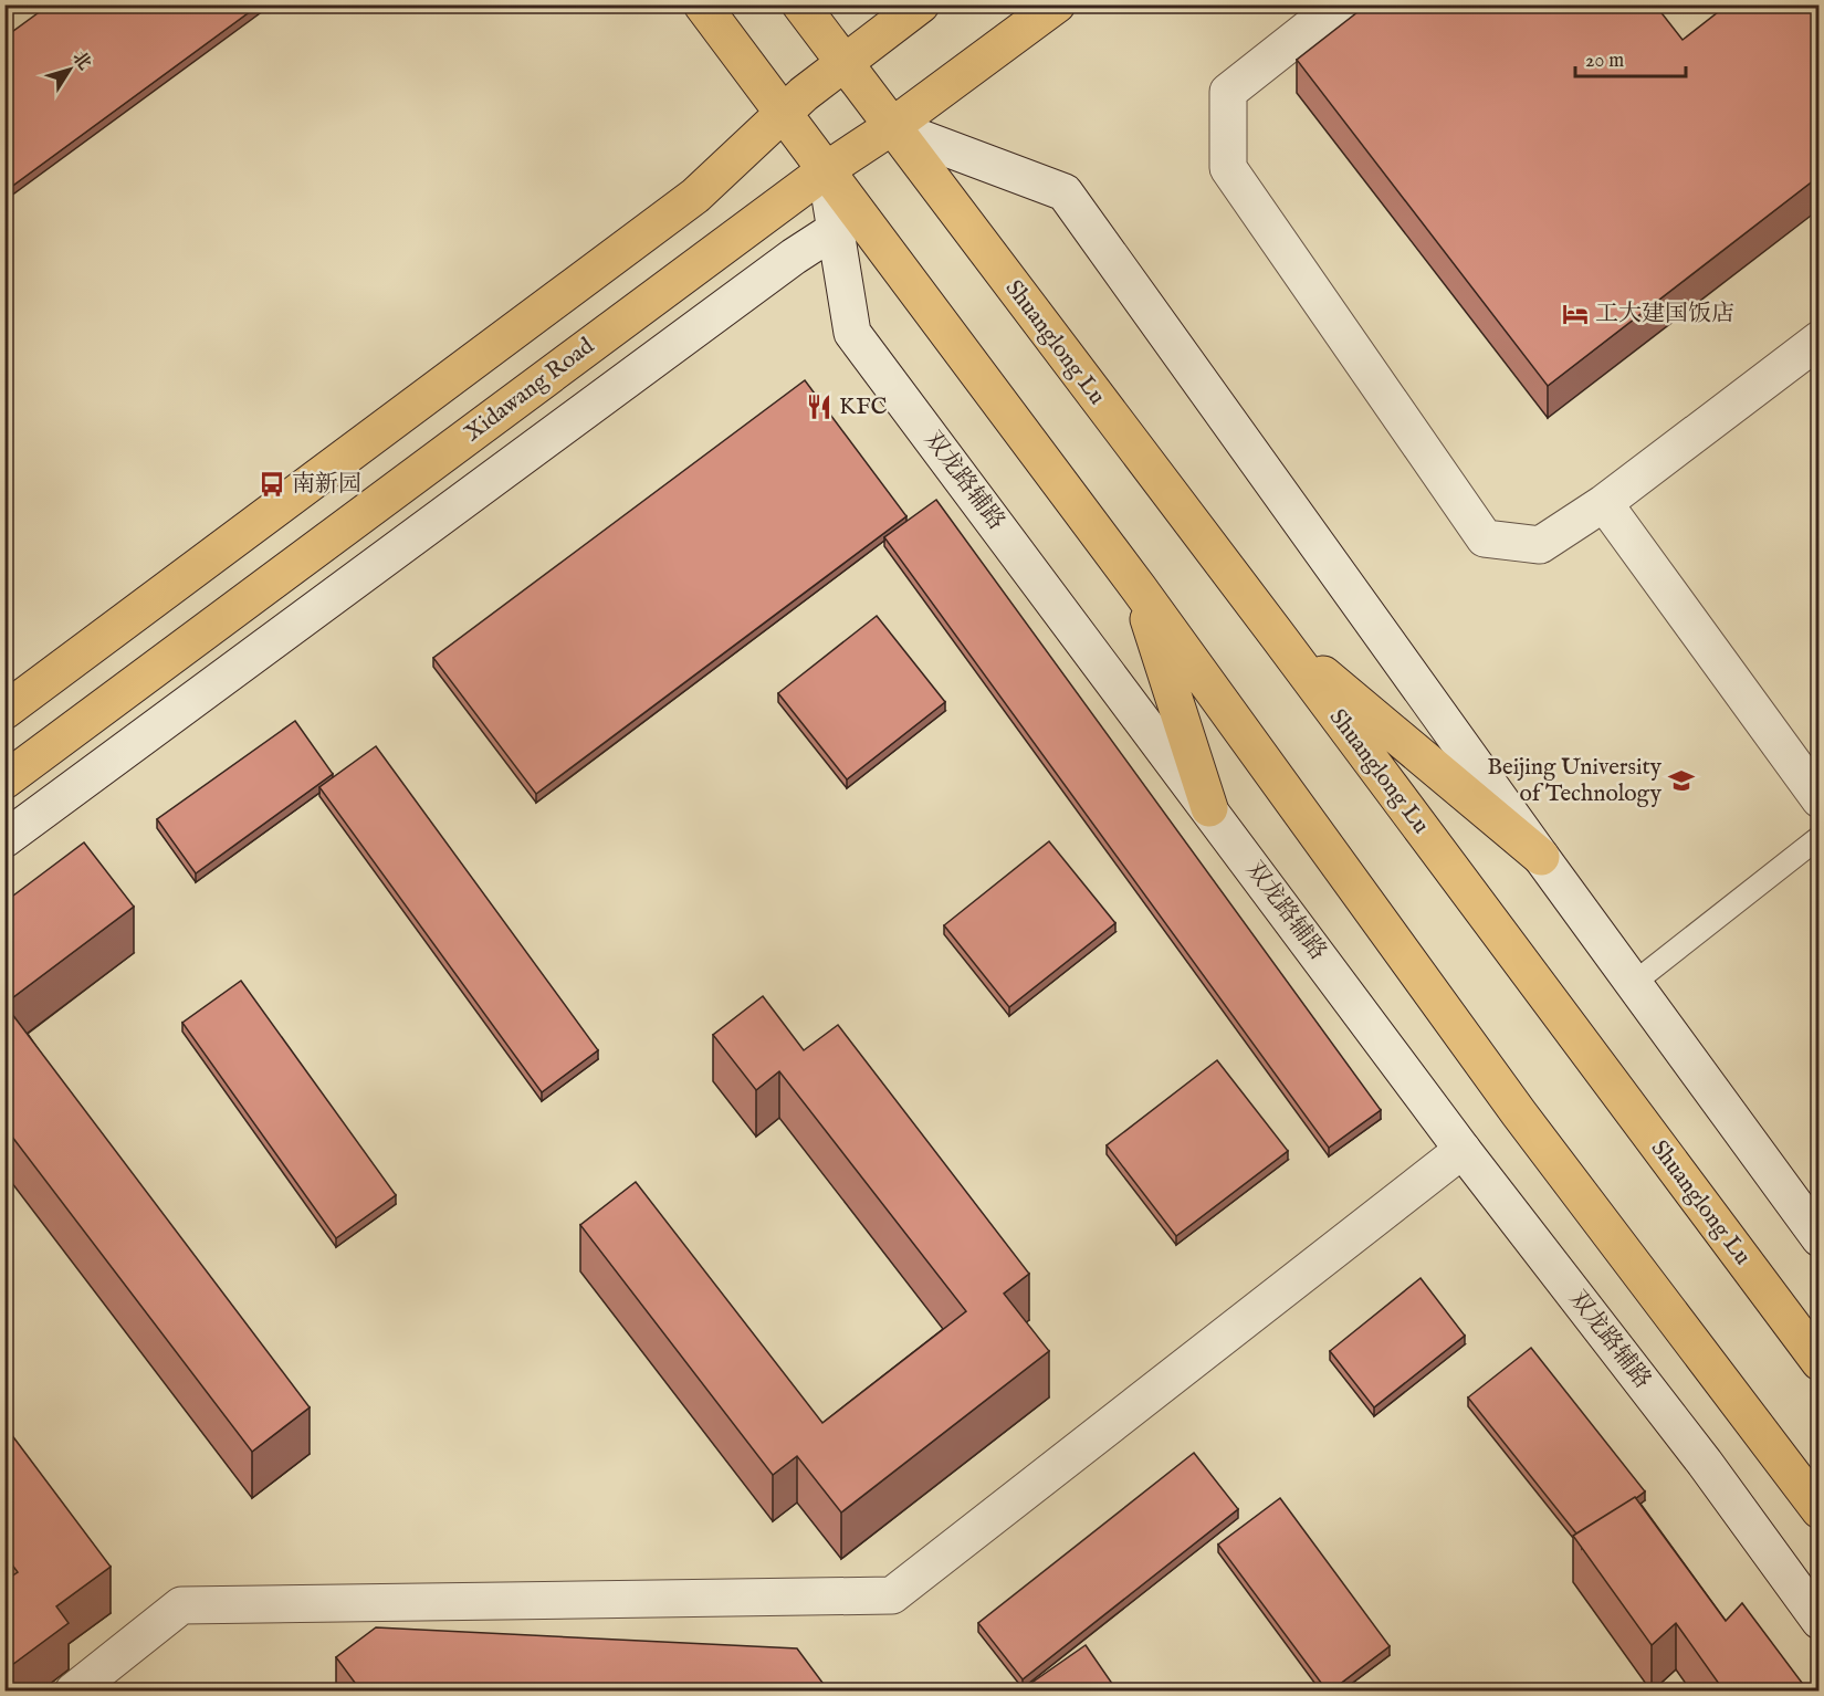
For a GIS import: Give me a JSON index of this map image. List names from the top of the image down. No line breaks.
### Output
{"streets":{"main road":["Shuanglong Lu","Xidawang Road","双龙路辅路"]},"crossings":[["Shuanglong Lu","Xidawang Road"]],"places":{"hotel":["工大建国饭店"],"restaurant":["KFC"],"bus stop":["南新园"],"school or university":["Beijing University of Technology"]},"scale_bar":"20 m","north":"top right"}
